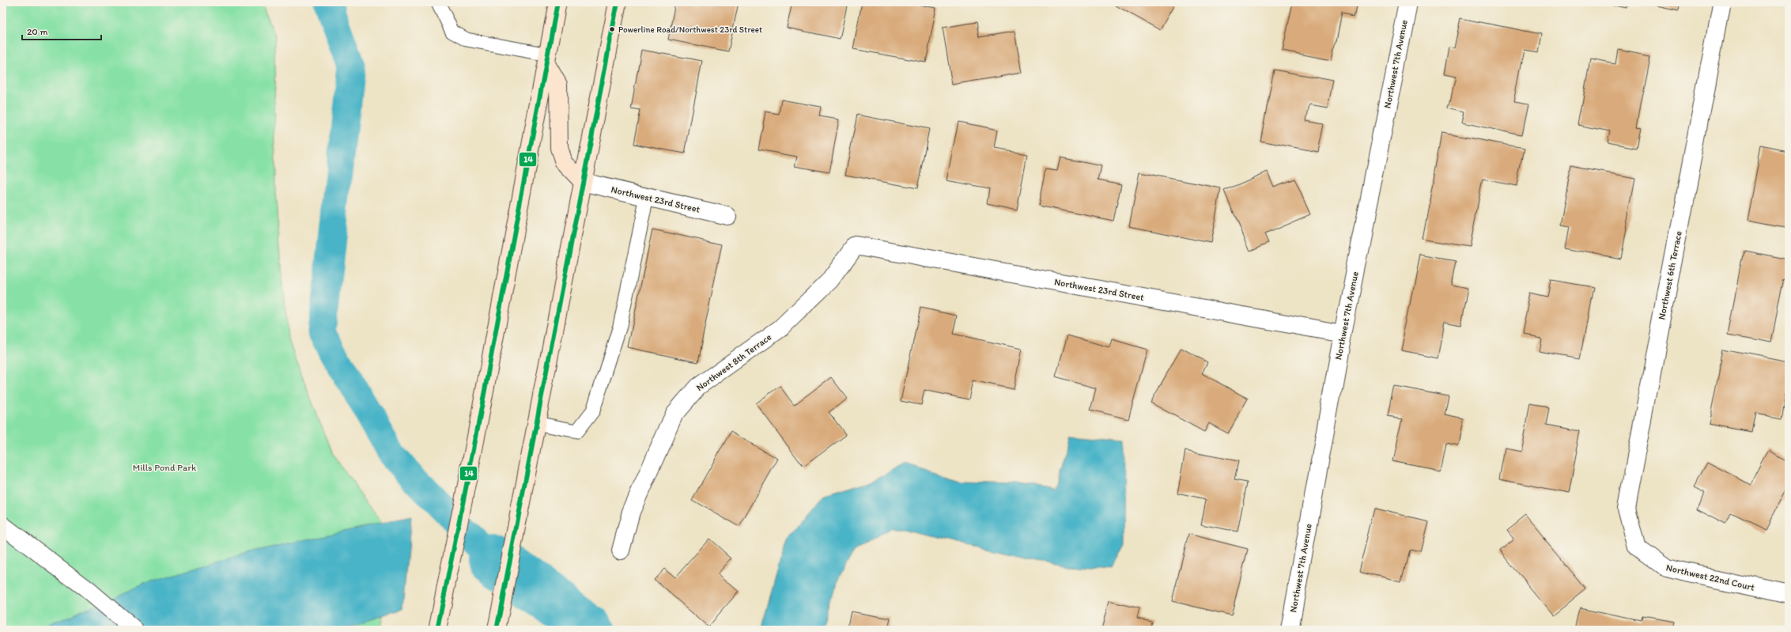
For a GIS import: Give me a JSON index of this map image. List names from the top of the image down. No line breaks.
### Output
{"streets":{"street":["Northwest 7th Avenue","Northwest 23rd Street","Northwest 6th Terrace","Northwest 8th Terrace","Northwest 22nd Court"]},"crossings":[["Northwest 7th Avenue","Northwest 23rd Street"],["Northwest 23rd Street","Northwest 8th Terrace"],["Northwest 6th Terrace","Northwest 22nd Court"]],"parks":["Mills Pond Park"],"places":["Powerline Road/Northwest 23rd Street"],"lines":["transit line 14"],"scale_bar":"20 m"}
